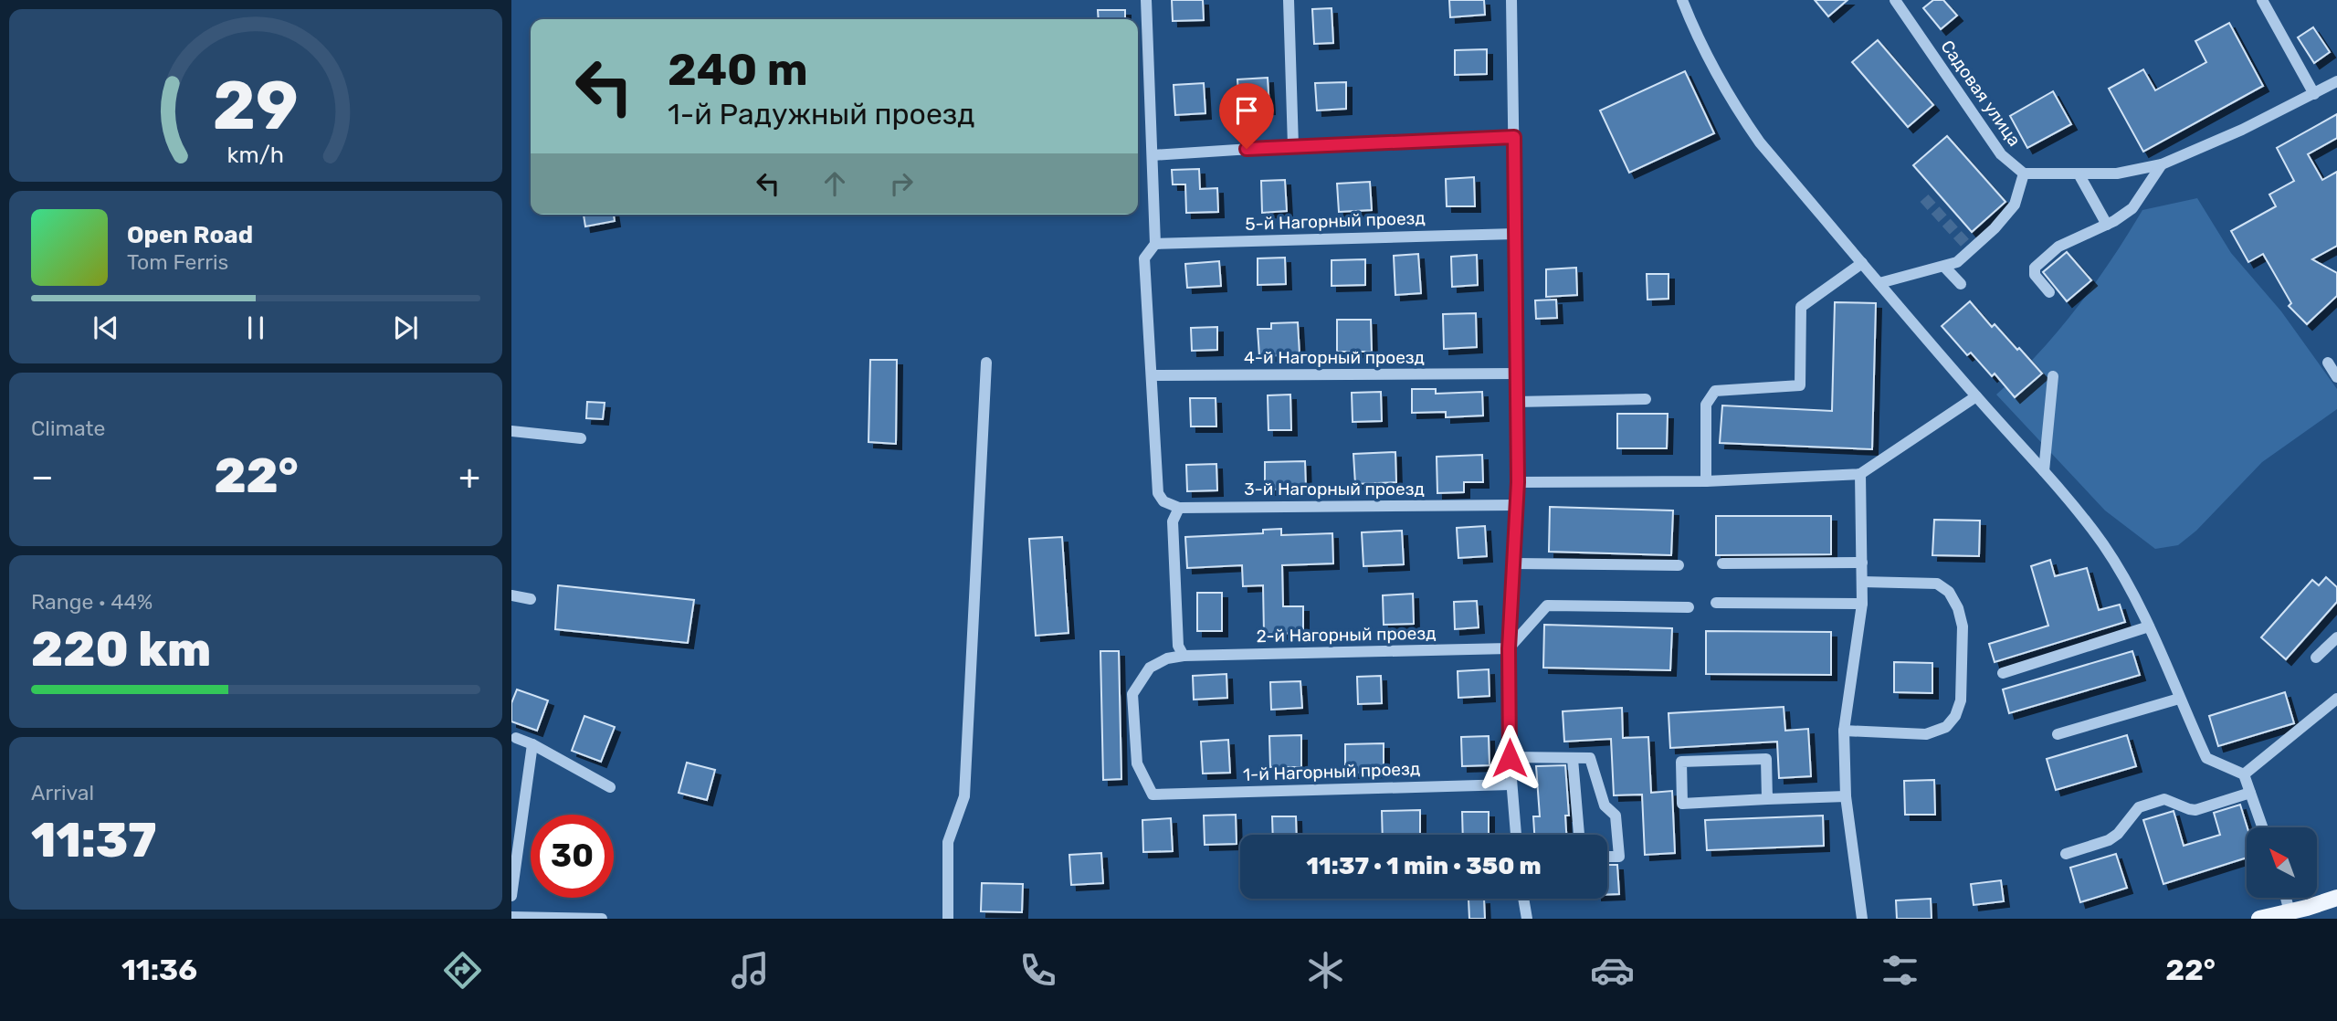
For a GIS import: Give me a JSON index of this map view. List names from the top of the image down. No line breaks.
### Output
{"streets":{"street":["Садовая улица","5-й Нагорный проезд","4-й Нагорный проезд","3-й Нагорный проезд","2-й Нагорный проезд","1-й Нагорный проезд"]},"crossings":[["2-й Нагорный проезд","1-й Нагорный проезд"]],"north":"top left","page":{"turn":["240 m","1-й Радужный проезд"],"song":["Open Road","Tom Ferris"],"tile":["Climate",["Range · 44%","220 km"],["Arrival","11:37"]],"heat":["−","22°","+"],"limit":"30","trip":"11:37 · 1 min · 350 m","tabs":["11:36","22°"],"gauge":["29","km/h"]}}
